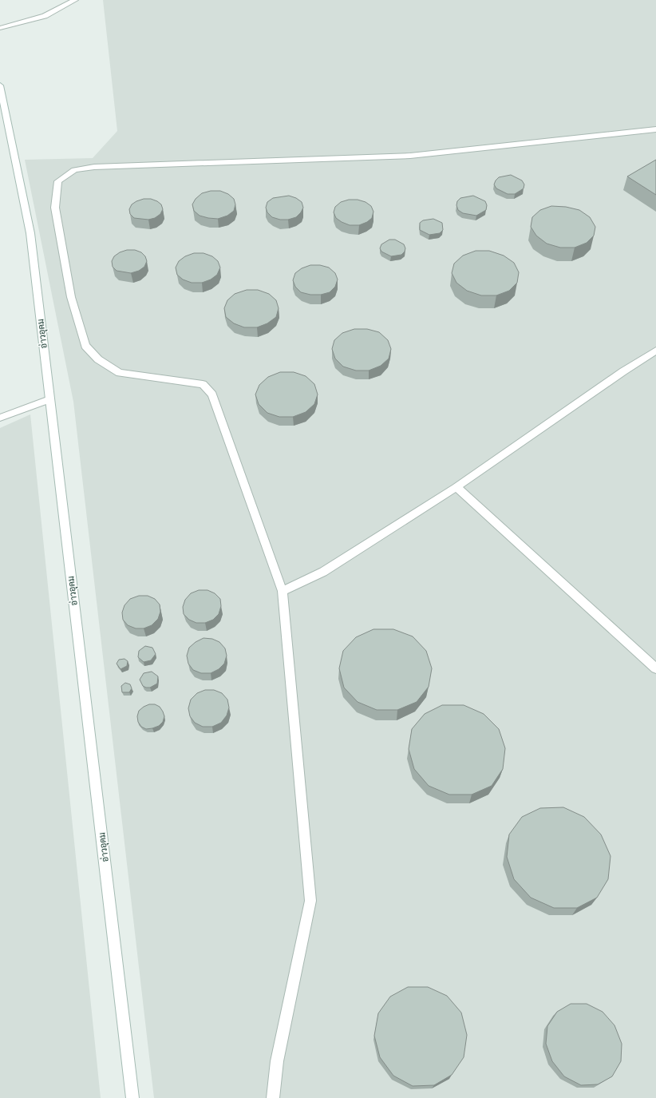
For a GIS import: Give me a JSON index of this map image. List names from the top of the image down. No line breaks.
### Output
{"streets":{"street":["อ่าวอุดม"]}}
